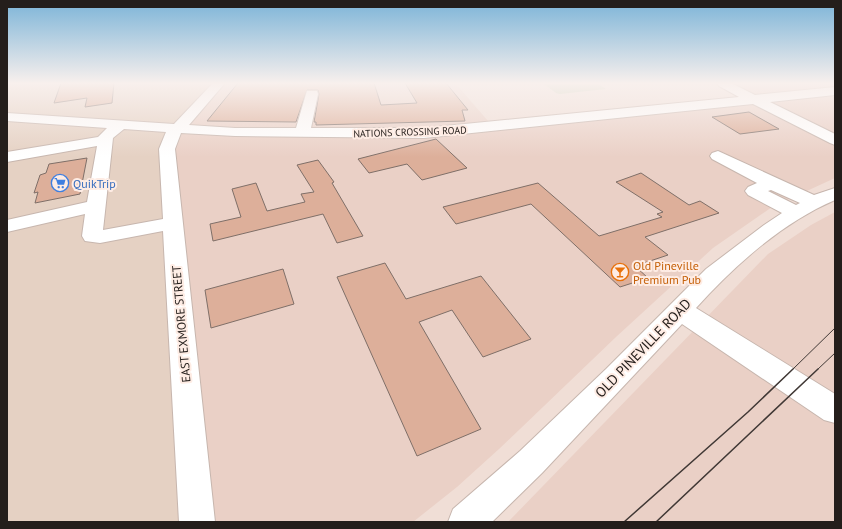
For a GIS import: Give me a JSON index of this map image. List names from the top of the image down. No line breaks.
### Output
{"streets":{"street":["NATIONS CROSSING ROAD","EAST EXMORE STREET","OLD PINEVILLE ROAD"]},"crossings":[["NATIONS CROSSING ROAD","EAST EXMORE STREET"]],"places":{"supermarket":["QuikTrip"],"bar":["Old Pineville Premium Pub"]}}
